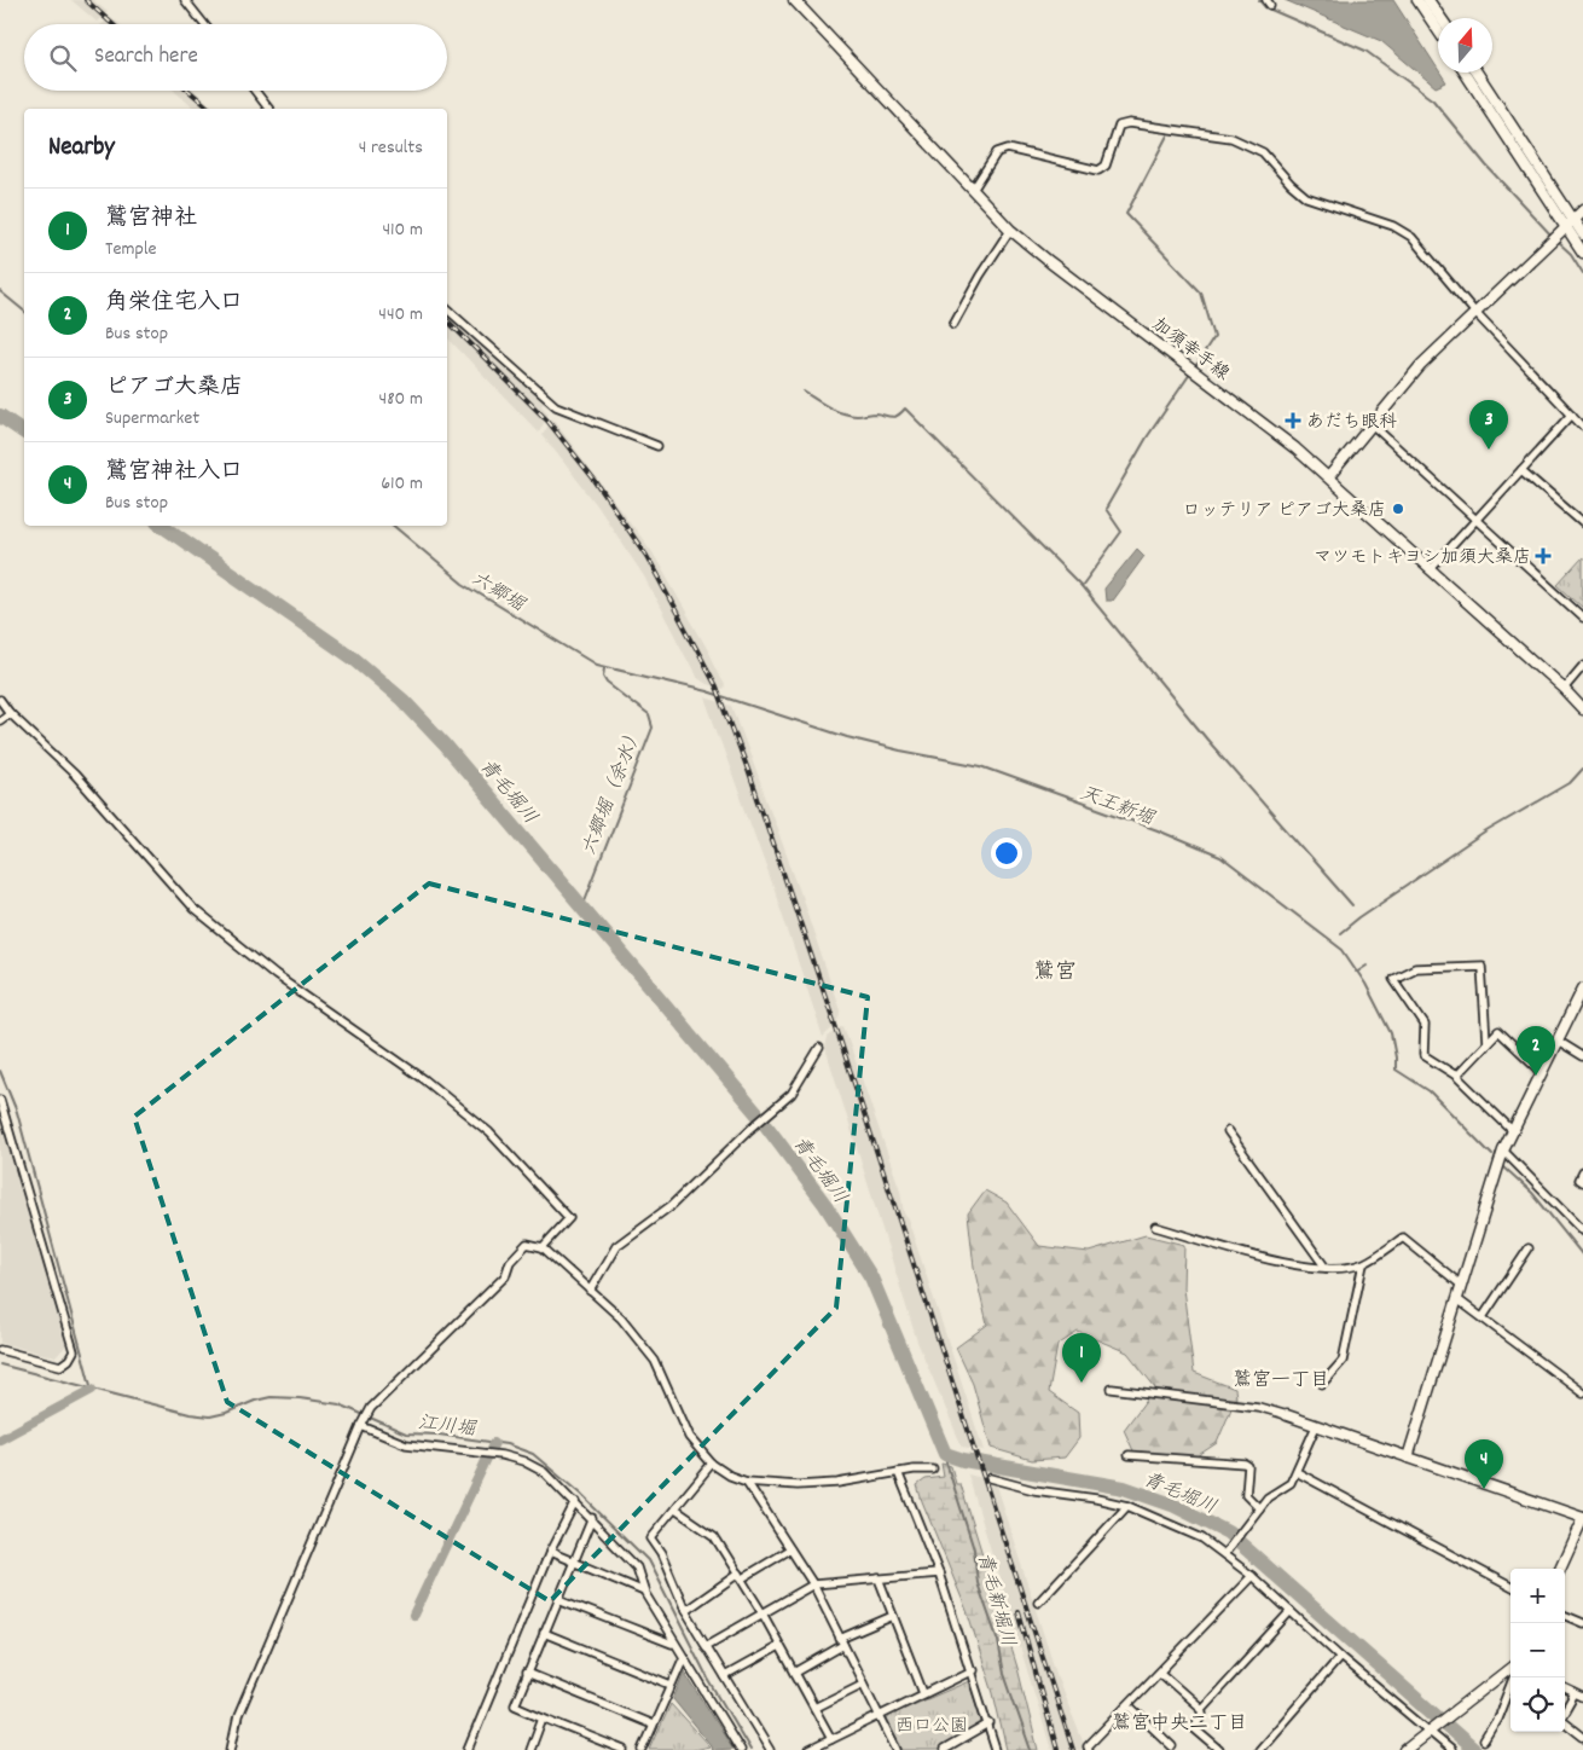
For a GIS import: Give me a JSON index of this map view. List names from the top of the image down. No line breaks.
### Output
{"streets":{"street":["加須幸手線"]},"districts":["鷲宮","鷲宮一丁目","鷲宮中央二丁目"],"water":["六郷堀","青毛堀川","六郷堀（余水）","天王新堀","江川堀","青毛新堀川"],"parks":["西口公園"],"places":{"health":["あだち眼科","マツモトキヨシ加須大桑店"],"other":["ロッテリア ピアゴ大桑店"]},"north":"top","page":{"search":"Search here","heading":["Nearby","4 results"],"list":[{"mark":"1","name":"鷲宮神社","note":"Temple","value":"410 m"},{"mark":"2","name":"角栄住宅入口","note":"Bus stop","value":"440 m"},{"mark":"3","name":"ピアゴ大桑店","note":"Supermarket","value":"480 m"},{"mark":"4","name":"鷲宮神社入口","note":"Bus stop","value":"610 m"}],"pins":["3","2","1","4"],"map_buttons":["+","−"]}}
